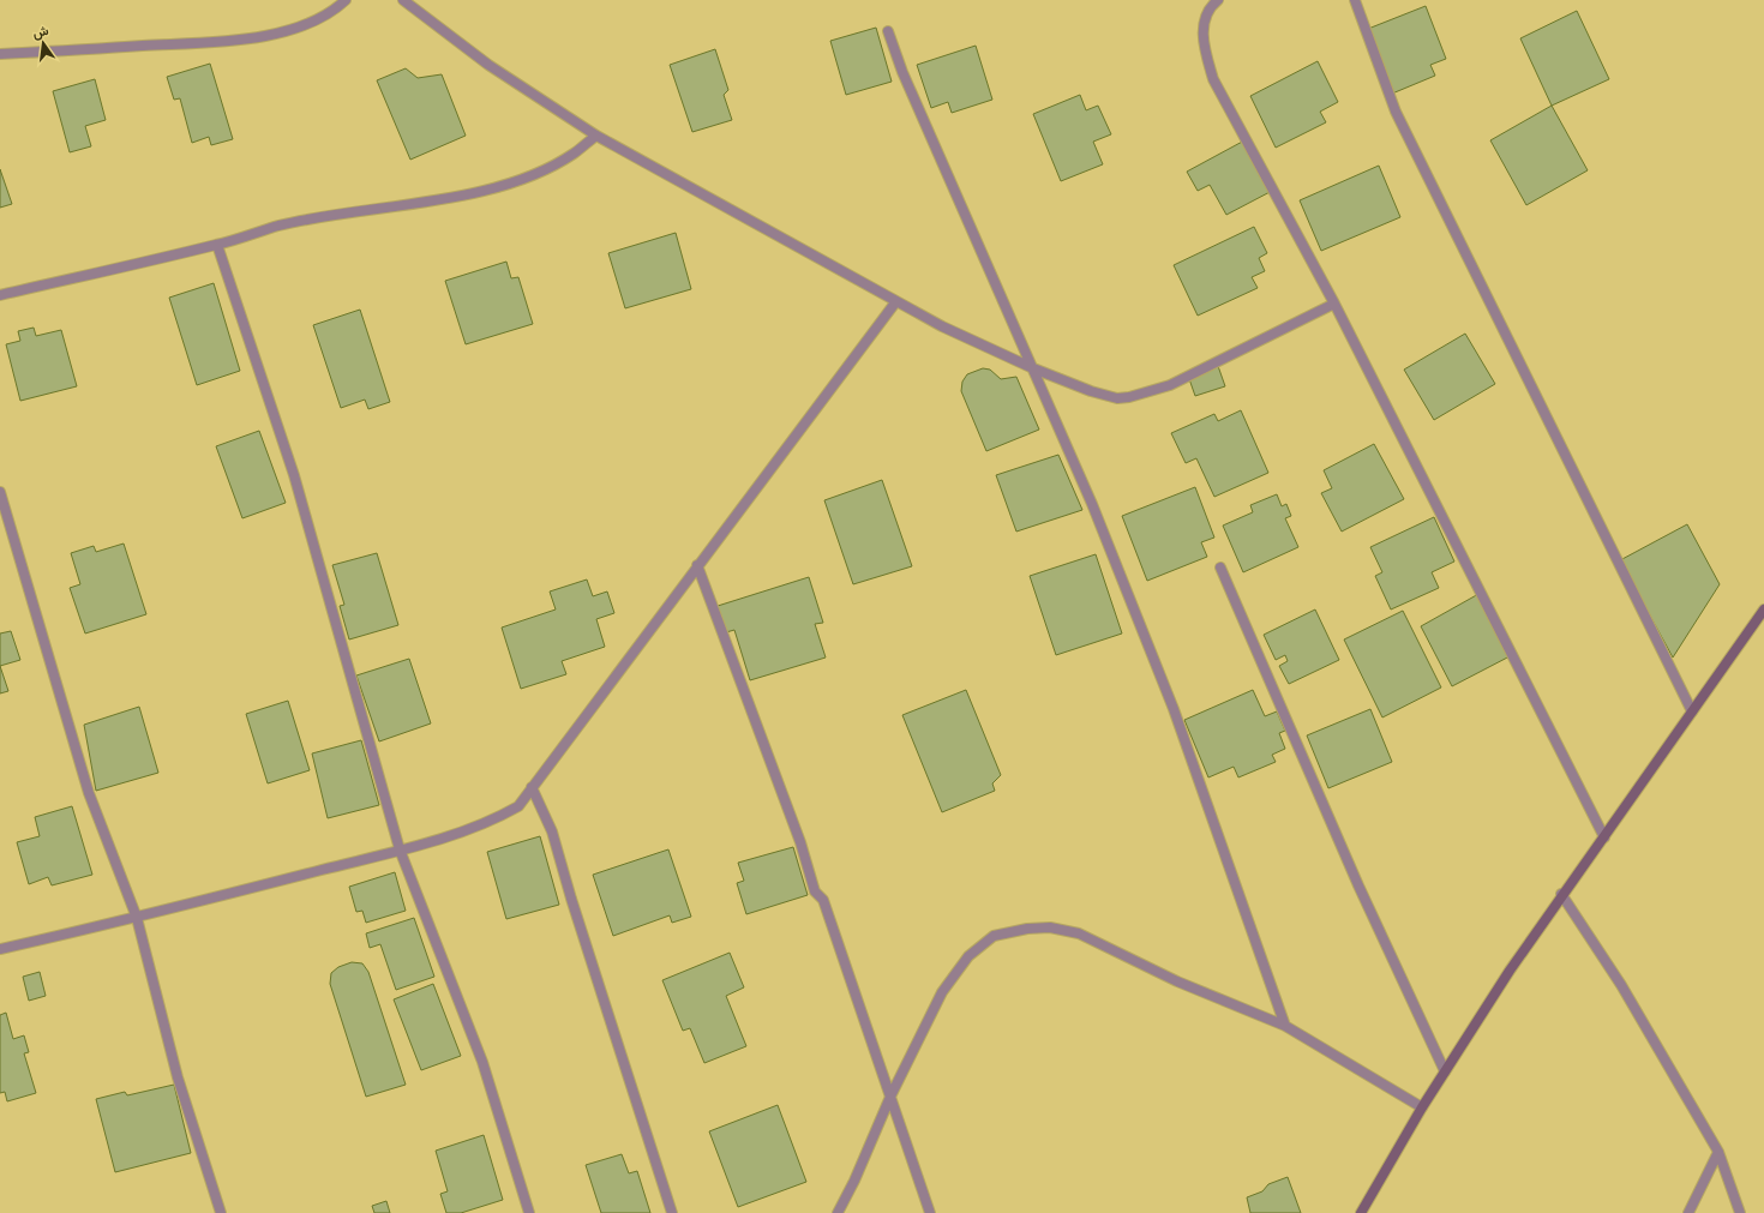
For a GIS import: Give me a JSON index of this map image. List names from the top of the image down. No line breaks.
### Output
{"north":"top"}
